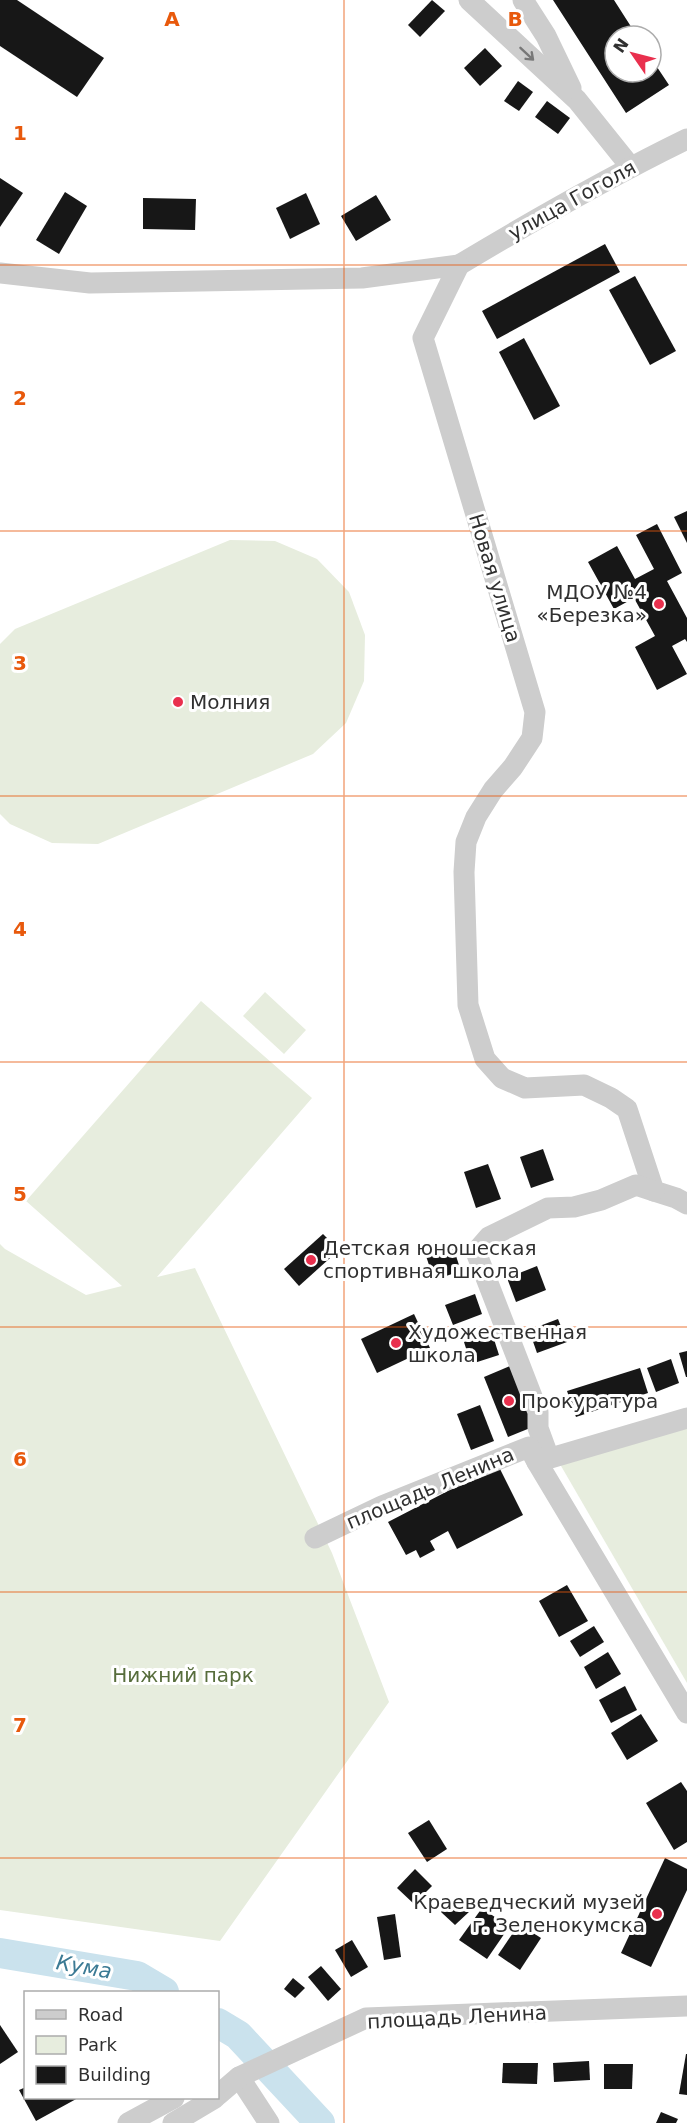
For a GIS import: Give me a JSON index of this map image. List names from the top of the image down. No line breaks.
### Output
{"streets":{"street":["улица Гоголя","Новая улица","площадь Ленина"]},"crossings":[["улица Гоголя","Новая улица"]],"water":["Кума"],"parks":["Нижний парк"],"places":["МДОУ №4 «Березка»","Молния","Детская юношеская спортивная школа","Художественная школа","Прокуратура","Краеведческий музей г. Зеленокумска"],"legend":["Road","Park","Building"],"north":"top left","grid":{"columns":["A","B"],"rows":["1","2","3","4","5","6","7"]}}
